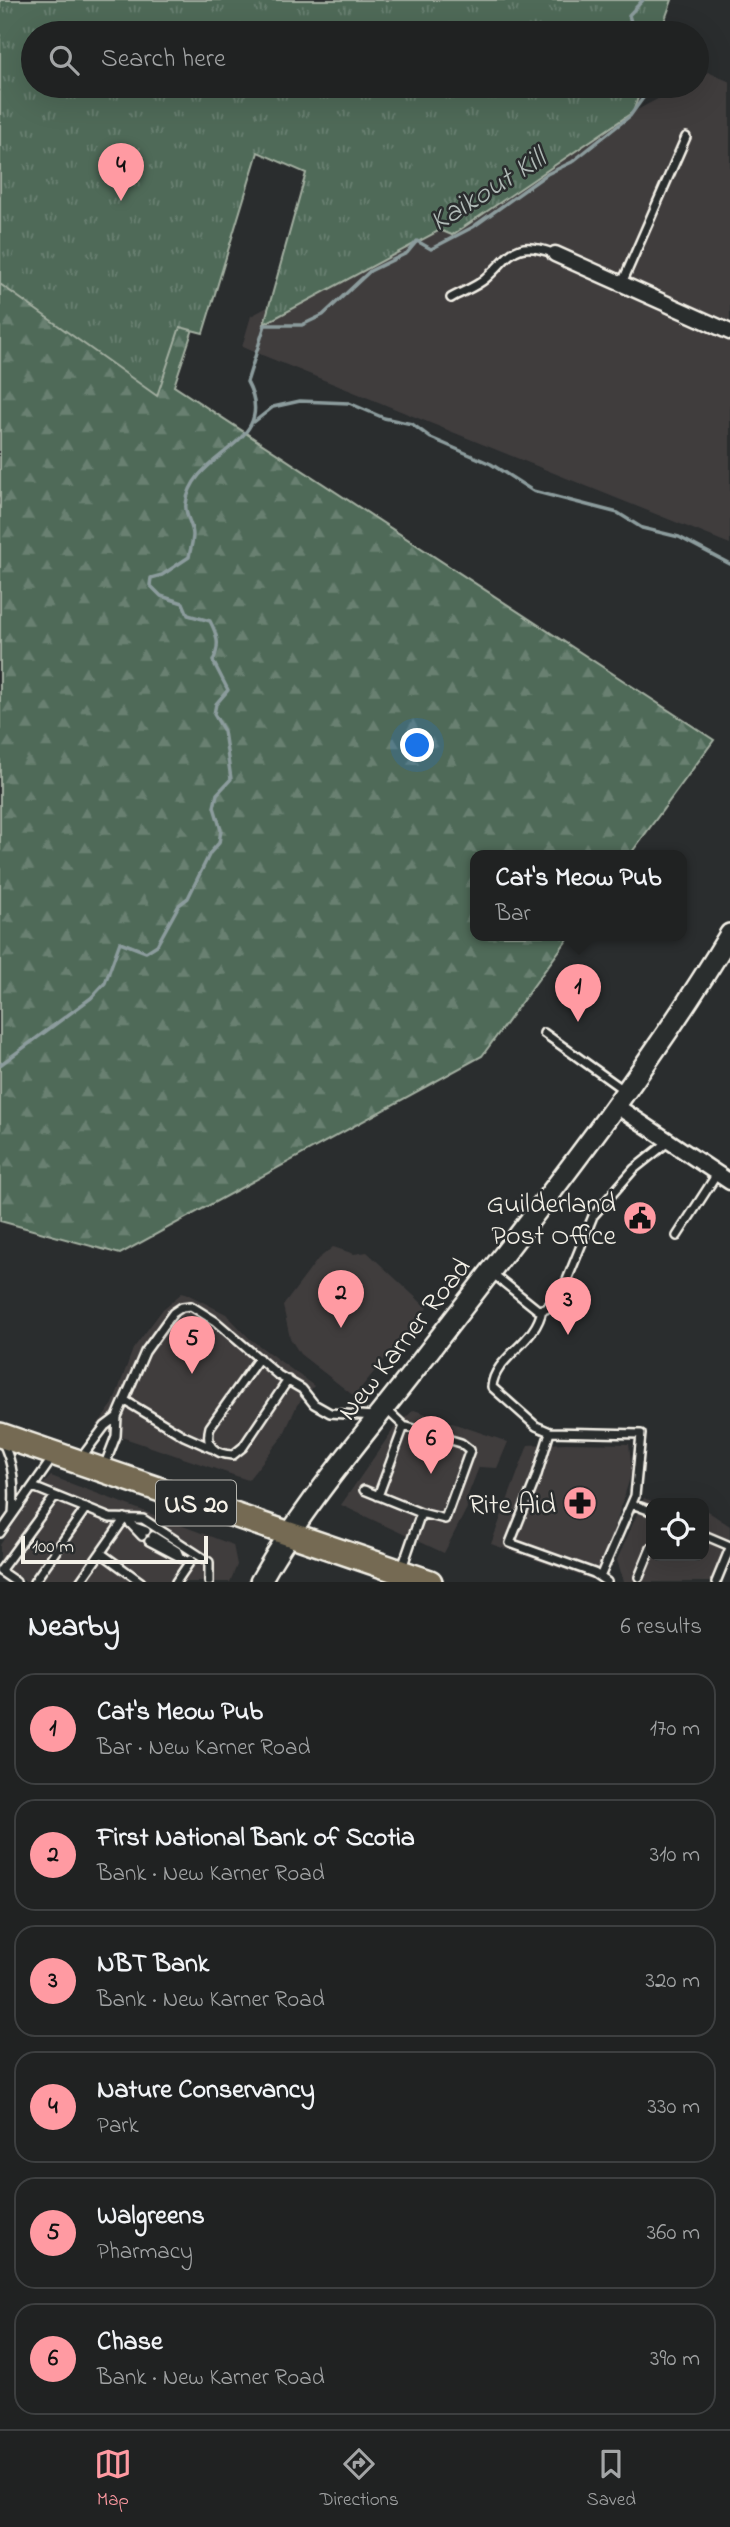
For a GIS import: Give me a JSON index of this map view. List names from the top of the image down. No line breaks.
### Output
{"streets":{"main road":["New Karner Road","US 20"]},"crossings":[["New Karner Road","US 20"]],"water":["Kaikout Kill"],"places":{"public building":["Guilderland Post Office"],"pharmacy":["Rite Aid"]},"scale_bar":"100 m","page":{"search":"Search here","pins":["4","1","2","3","5","6"],"popup":["Cat's Meow Pub","Bar"],"scale":"100 m","heading":["Nearby","6 results"],"list":[{"mark":"1","name":"Cat's Meow Pub","note":"Bar · New Karner Road","value":"170 m"},{"mark":"2","name":"First National Bank of Scotia","note":"Bank · New Karner Road","value":"310 m"},{"mark":"3","name":"NBT Bank","note":"Bank · New Karner Road","value":"320 m"},{"mark":"4","name":"Nature Conservancy","note":"Park","value":"330 m"},{"mark":"5","name":"Walgreens","note":"Pharmacy","value":"360 m"},{"mark":"6","name":"Chase","note":"Bank · New Karner Road","value":"390 m"}],"nav":["Map","Directions","Saved"]}}
